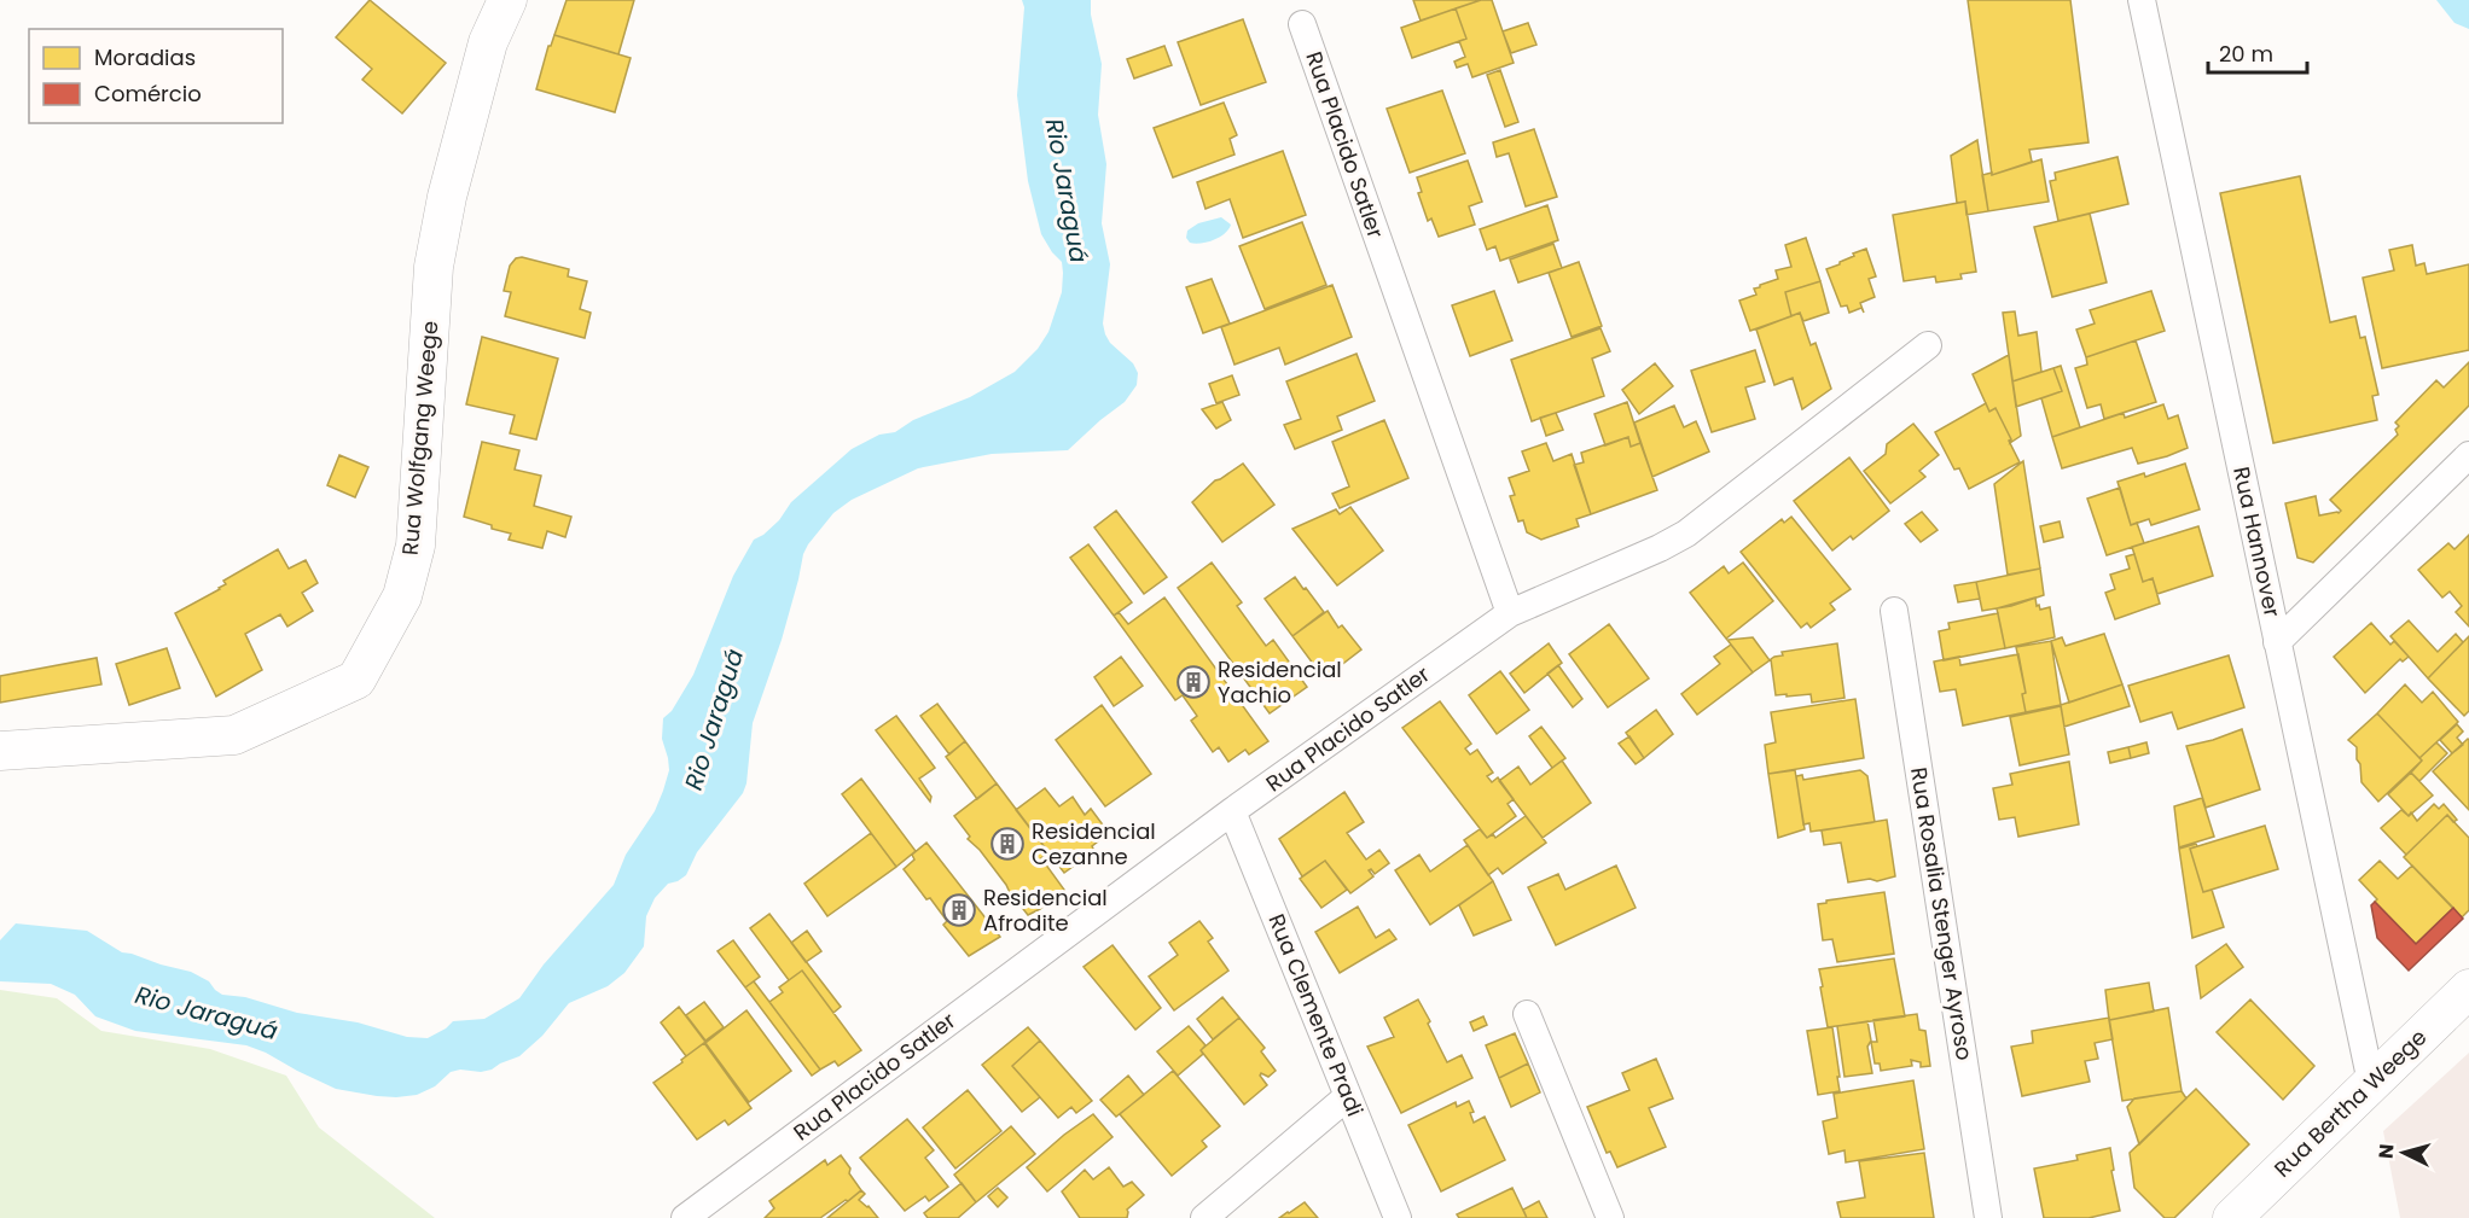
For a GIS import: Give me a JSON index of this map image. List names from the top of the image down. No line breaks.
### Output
{"streets":{"street":["Rua Placido Satler","Rua Wolfgang Weege","Rua Hannover","Rua Rosalia Stenger Ayroso","Rua Clemente Pradi","Rua Bertha Weege"]},"crossings":[["Rua Placido Satler","Rua Clemente Pradi"],["Rua Hannover","Rua Bertha Weege"]],"water":["Rio Jaraguá"],"places":{"building":["Residencial Yachio","Residencial Cezanne","Residencial Afrodite"]},"legend":["Moradias","Comércio"],"scale_bar":"20 m","north":"left"}
